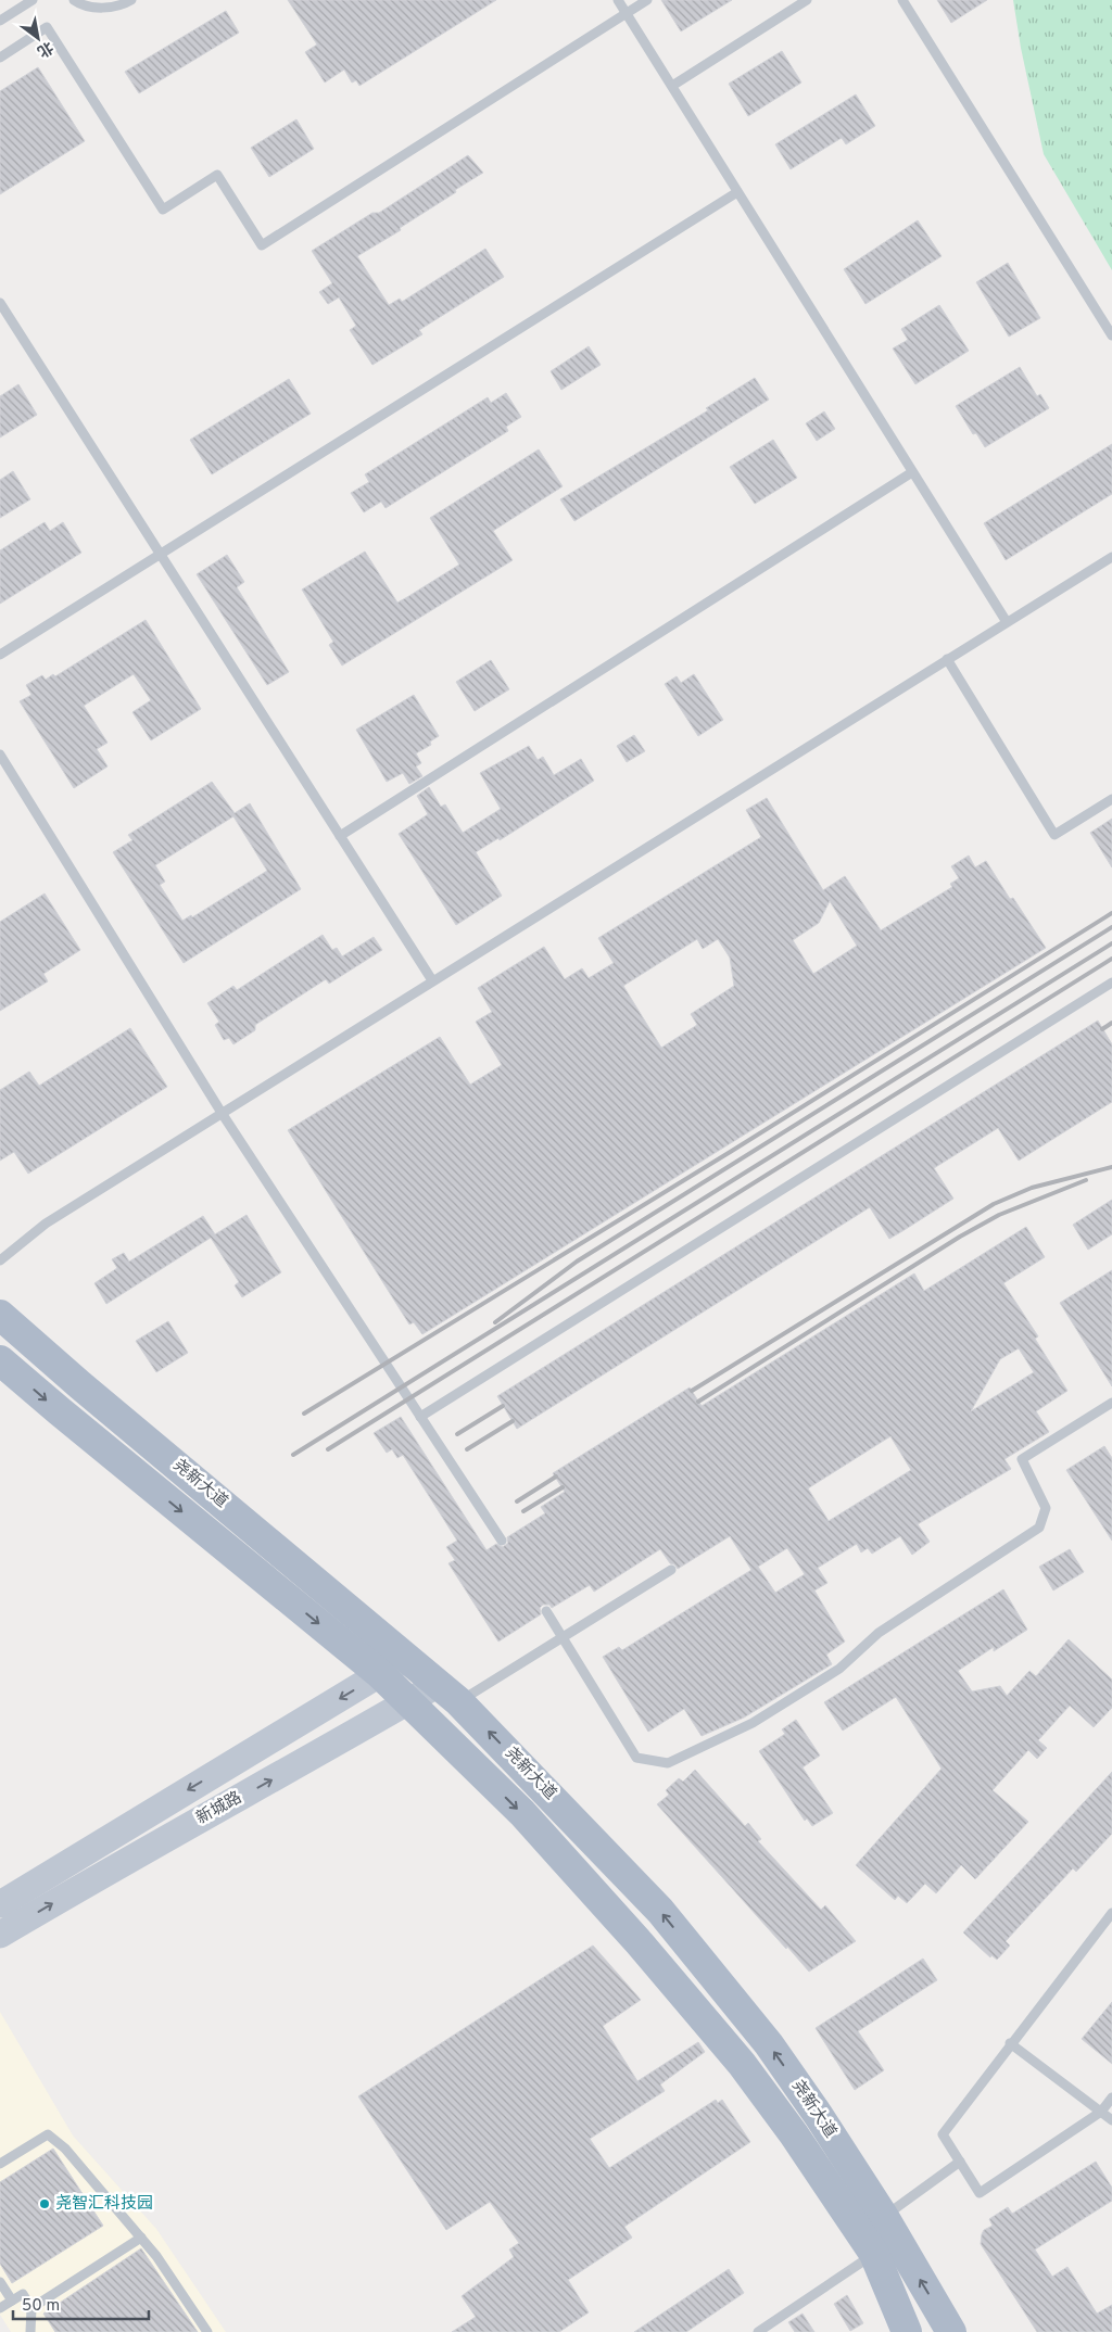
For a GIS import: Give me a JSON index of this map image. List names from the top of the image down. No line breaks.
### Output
{"streets":{"main road":["尧新大道","新城路"]},"crossings":[["尧新大道","新城路"]],"places":["尧智汇科技园"],"scale_bar":"50 m","north":"bottom right"}
